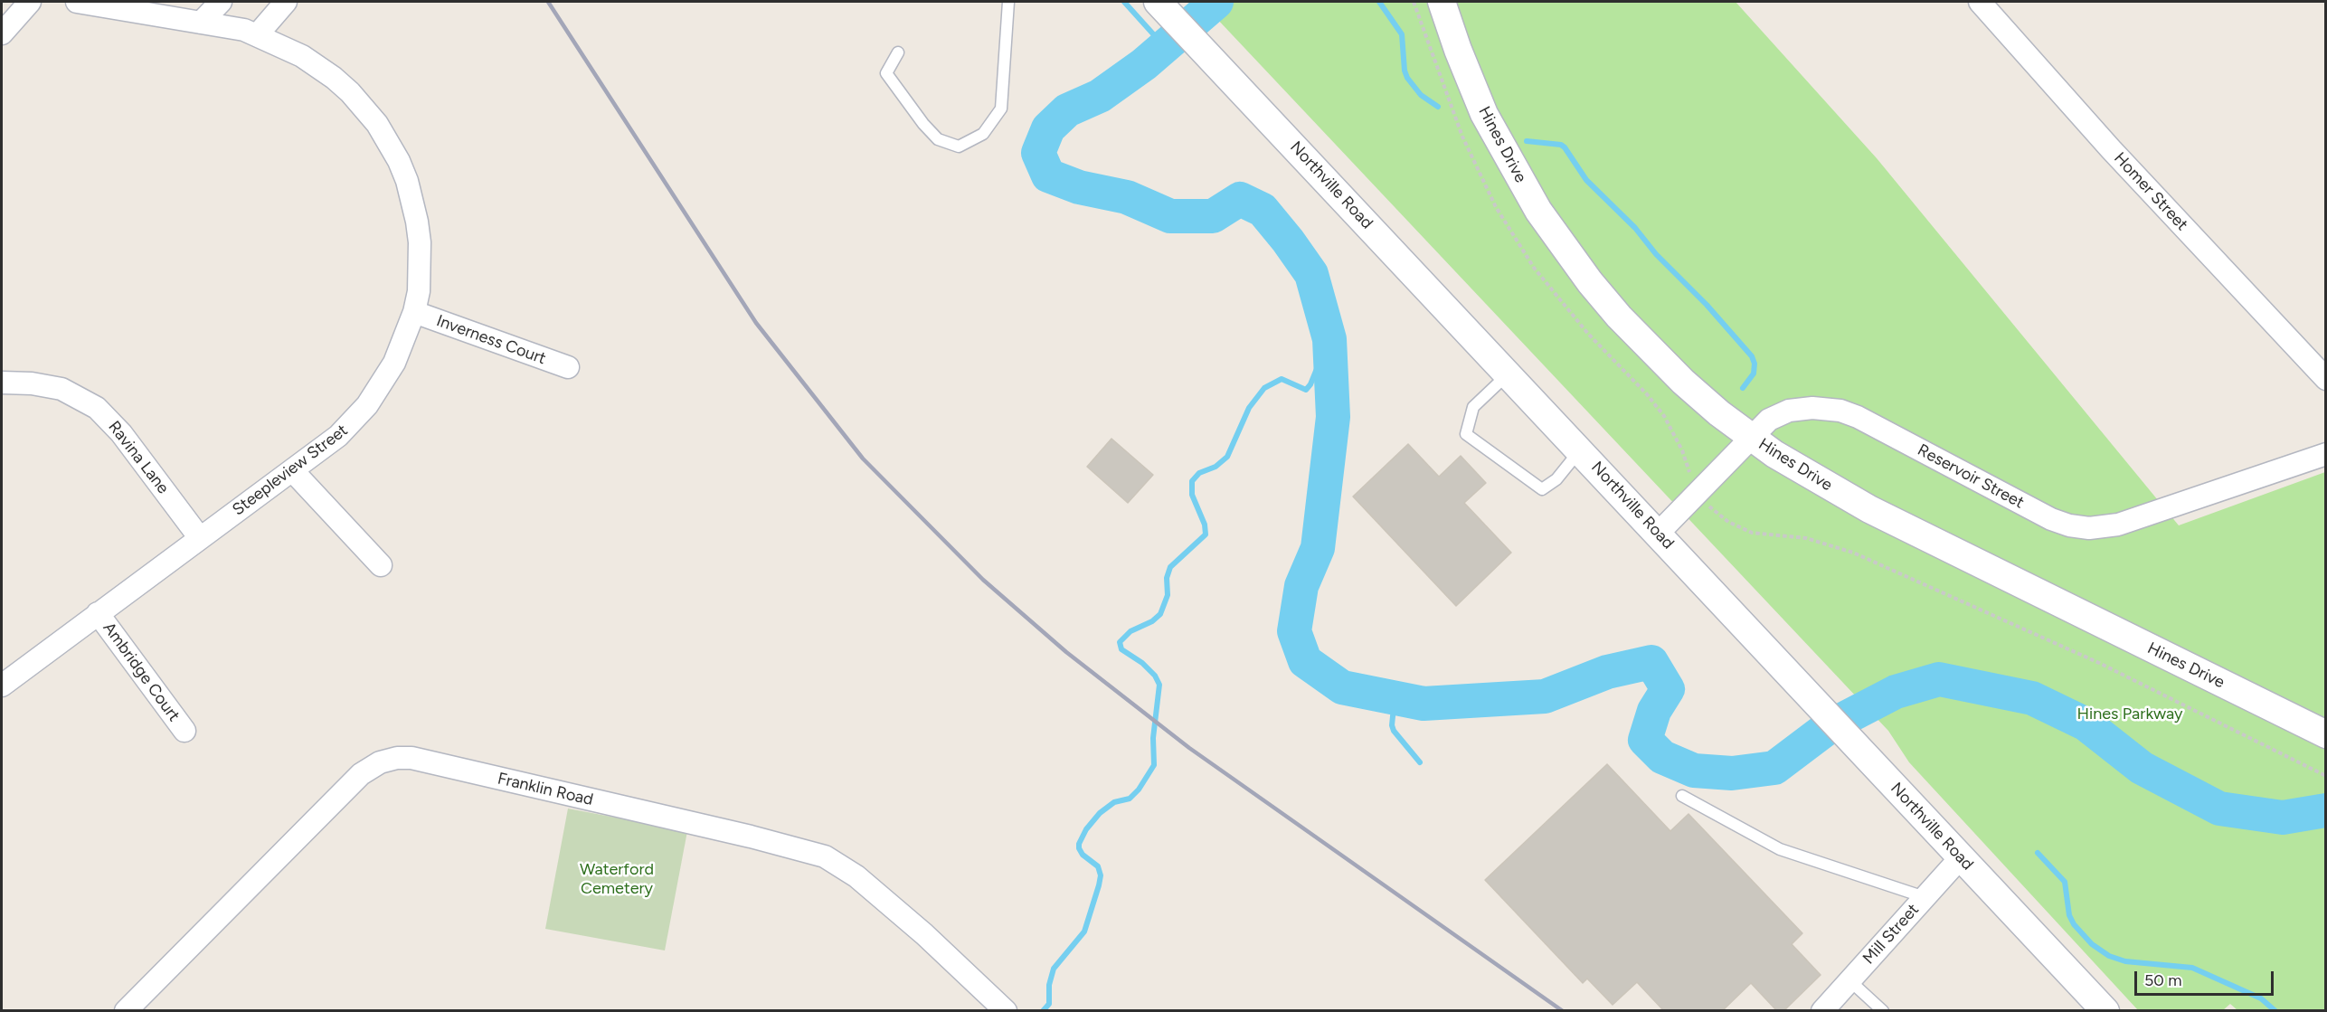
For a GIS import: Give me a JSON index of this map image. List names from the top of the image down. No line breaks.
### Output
{"streets":{"street":["Hines Drive","Northville Road","Homer Street","Inverness Court","Ravina Lane","Steepleview Street","Reservoir Street","Ambridge Court","Franklin Road","Mill Street"]},"crossings":[["Hines Drive","Reservoir Street"],["Northville Road","Reservoir Street"],["Northville Road","Mill Street"],["Inverness Court","Steepleview Street"],["Ravina Lane","Steepleview Street"],["Steepleview Street","Ambridge Court"]],"parks":["Hines Parkway","Waterford Cemetery"],"scale_bar":"50 m"}
